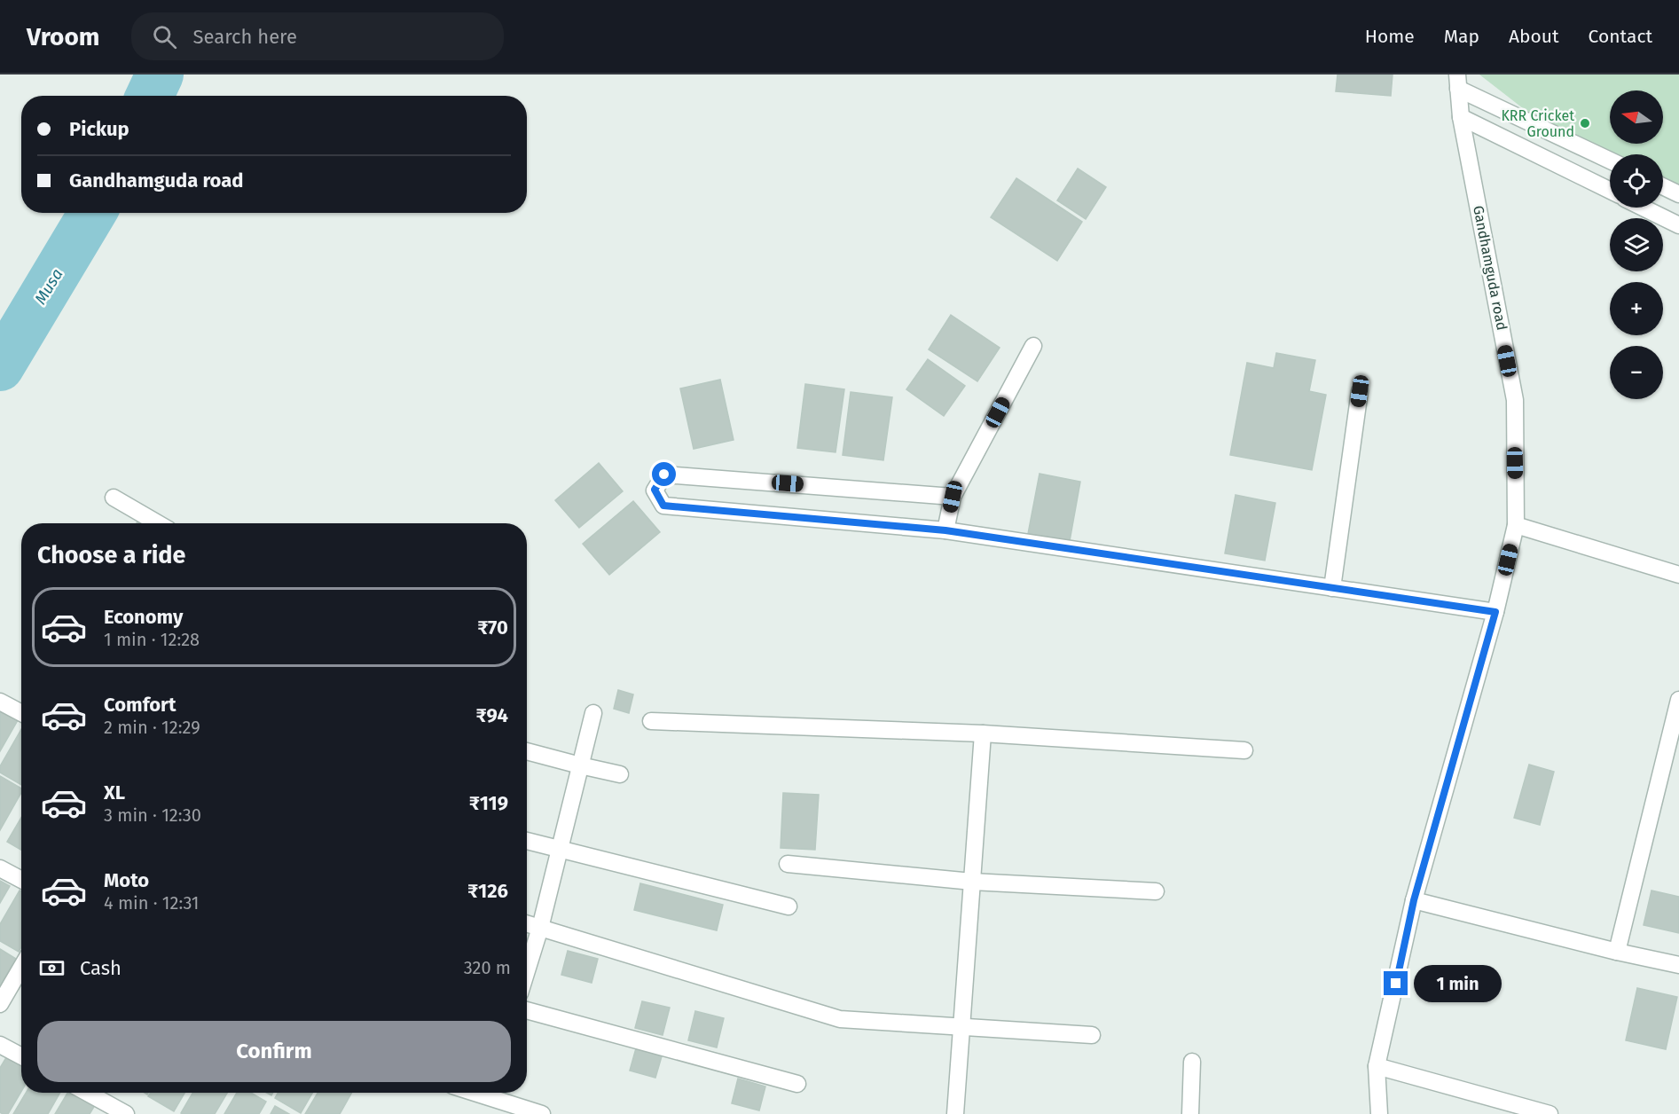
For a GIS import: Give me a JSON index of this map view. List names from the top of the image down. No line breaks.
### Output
{"streets":{"street":["Gandhamguda road"]},"water":["Musa"],"places":["KRR Cricket Ground"],"north":"left","page":{"header":"Vroom","search":"Search here","nav":["Home","Map","About","Contact"],"map_buttons":["+","−"],"banner":["Pickup","Gandhamguda road"],"heading":"Choose a ride","list":[{"name":"Economy","note":"1 min · 12:28","value":"₹70"},{"name":"Comfort","note":"2 min · 12:29","value":"₹94"},{"name":"XL","note":"3 min · 12:30","value":"₹119"},{"name":"Moto","note":"4 min · 12:31","value":"₹126"}],"pay":["Cash","320 m"],"bubble":"1 min","buttons":"Confirm"}}
